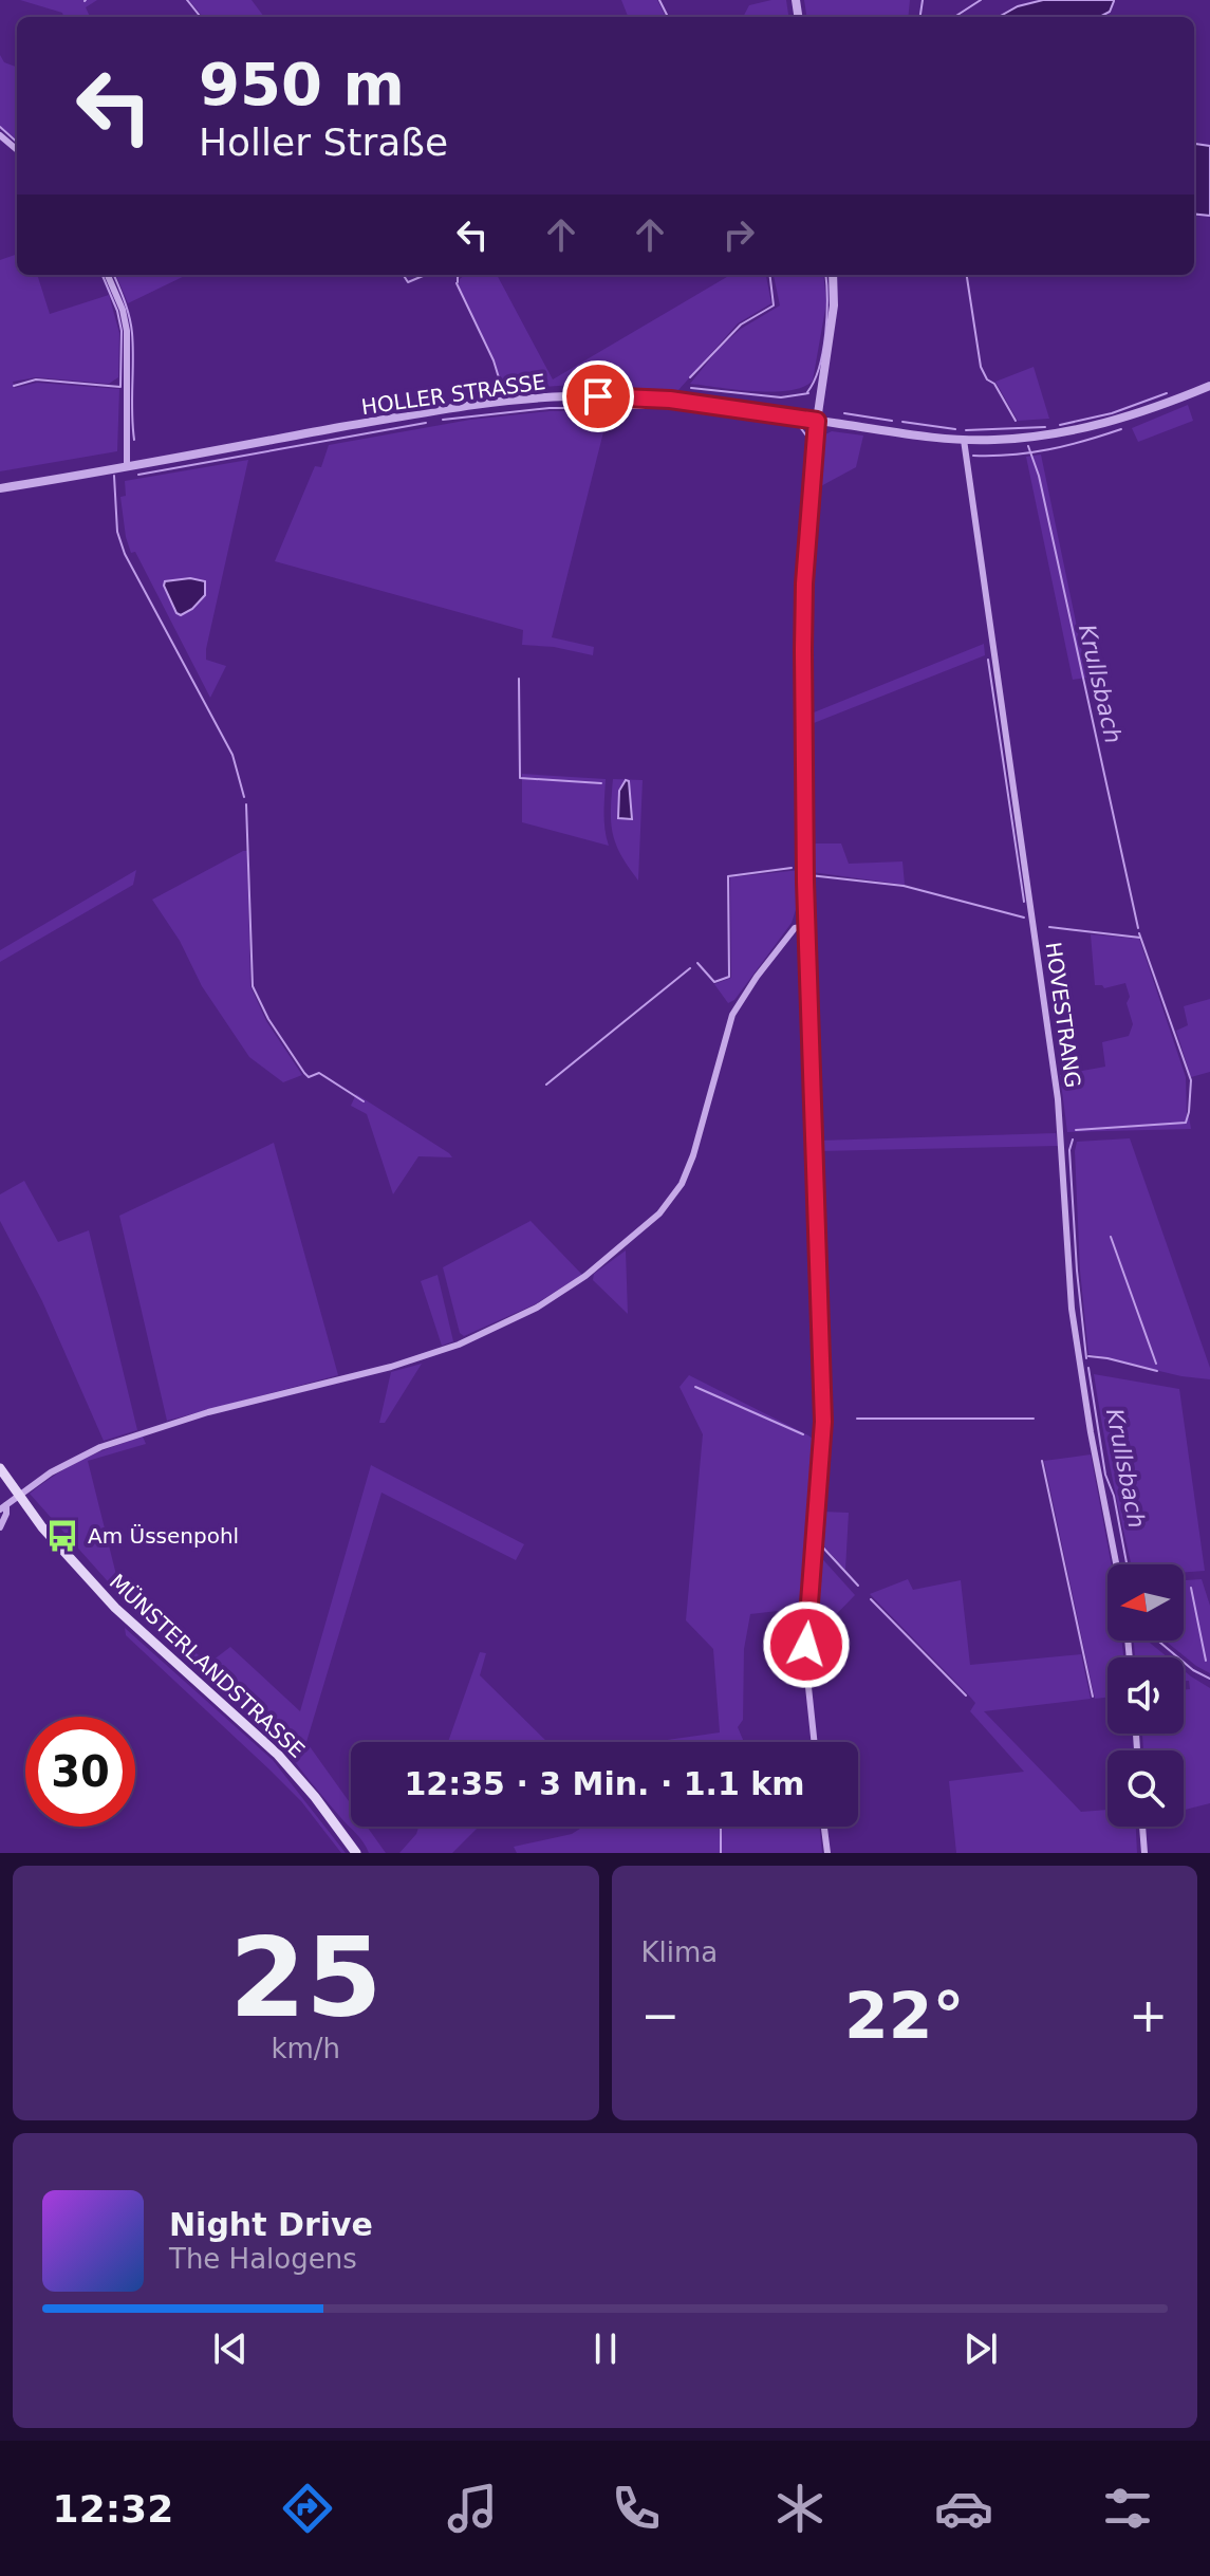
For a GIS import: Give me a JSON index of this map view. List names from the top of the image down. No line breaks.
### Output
{"streets":{"main road":["MÜNSTERLANDSTRASSE"],"street":["HOLLER STRASSE","HOVESTRANG"]},"crossings":[["HOLLER STRASSE","HOVESTRANG"]],"water":["Krullsbach"],"places":{"bus stop":["Am Üssenpohl"]},"north":"left","page":{"turn":["950 m","Holler Straße"],"limit":"30","trip":"12:35 · 3 Min. · 1.1 km","tile":[["25","km/h"],"Klima"],"heat":["−","22°","+"],"song":["Night Drive","The Halogens"],"tabs":"12:32"}}
